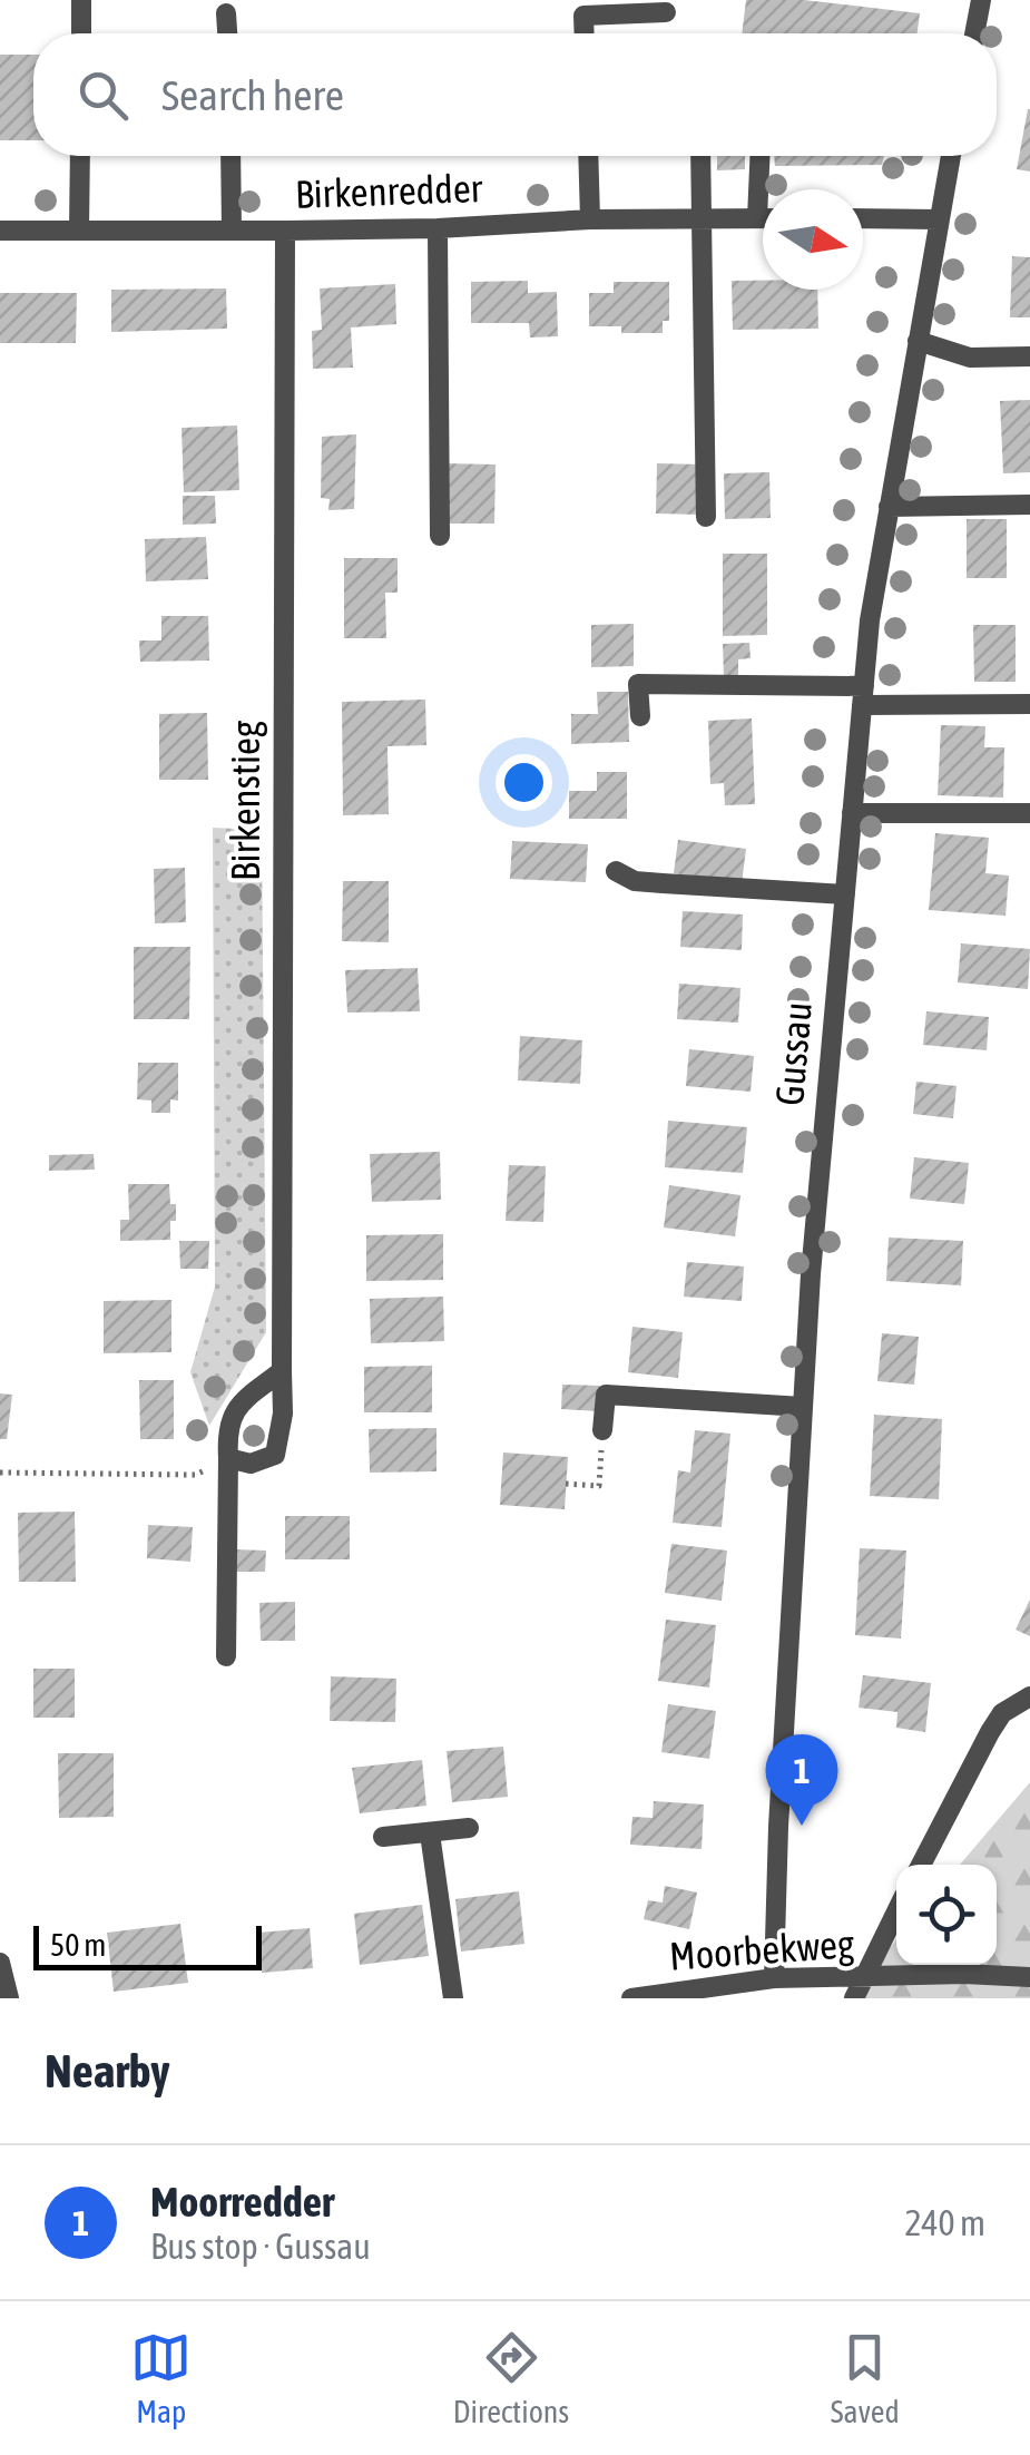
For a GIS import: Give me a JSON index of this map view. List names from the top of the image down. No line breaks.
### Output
{"streets":{"street":["Birkenredder","Birkenstieg","Gussau","Moorbekweg"]},"crossings":[["Birkenredder","Birkenstieg"],["Gussau","Moorbekweg"]],"scale_bar":"50 m","north":"right","page":{"search":"Search here","pins":"1","scale":"50 m","heading":"Nearby","list":[{"mark":"1","name":"Moorredder","note":"Bus stop · Gussau","value":"240 m"}],"nav":["Map","Directions","Saved"]}}
